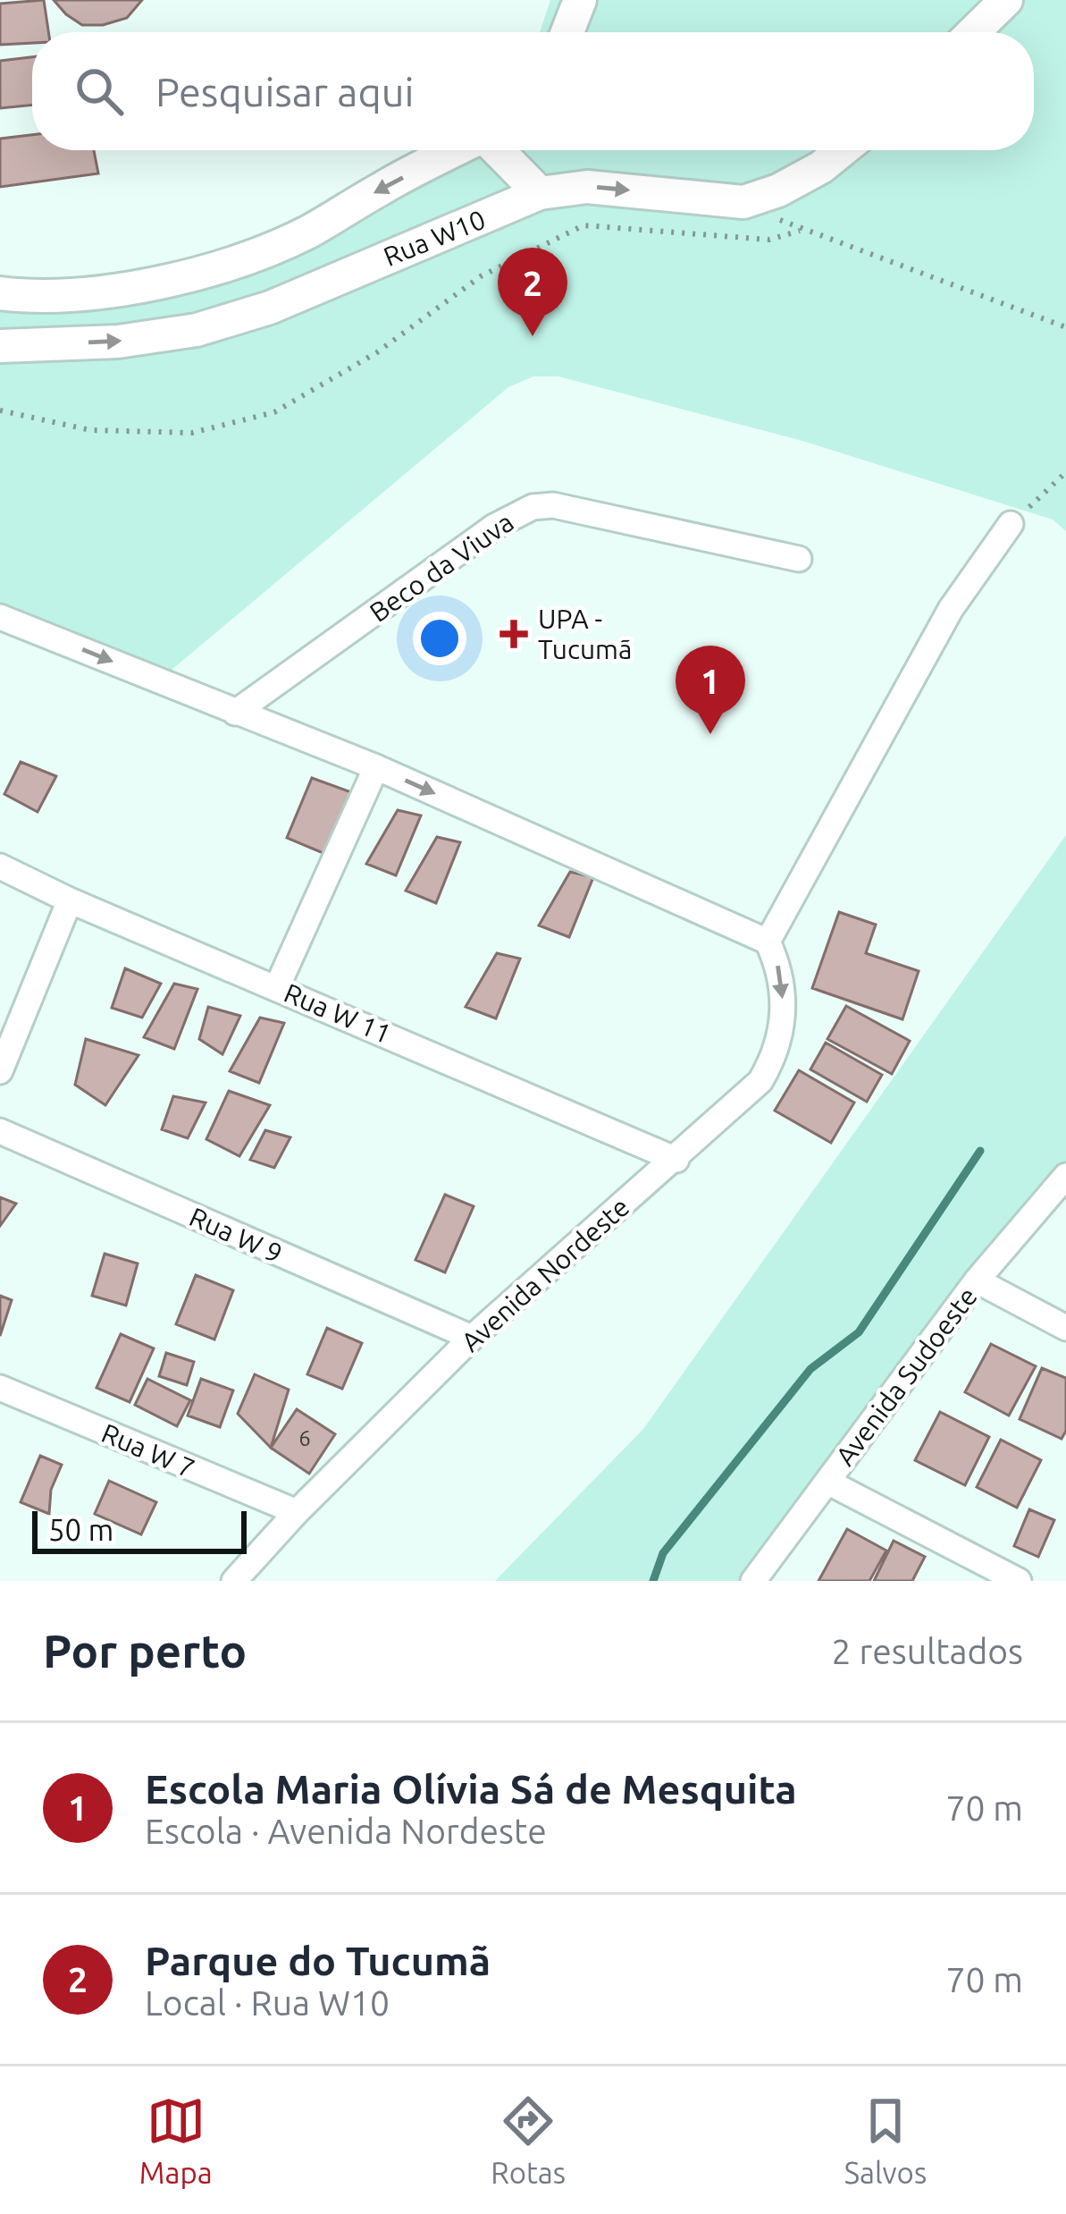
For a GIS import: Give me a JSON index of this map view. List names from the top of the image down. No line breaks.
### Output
{"streets":{"street":["Rua W10","Beco da Viuva","Rua W 11","Rua W 9","Avenida Nordeste","Avenida Sudoeste","Rua W 7"]},"crossings":[["Rua W 11","Avenida Nordeste"],["Rua W 9","Avenida Nordeste"],["Avenida Nordeste","Rua W 7"]],"places":{"health":["UPA - Tucumã"]},"house_numbers":["6"],"scale_bar":"50 m","page":{"search":"Pesquisar aqui","pins":["2","1"],"scale":"50 m","heading":["Por perto","2 resultados"],"list":[{"mark":"1","name":"Escola Maria Olívia Sá de Mesquita","note":"Escola · Avenida Nordeste","value":"70 m"},{"mark":"2","name":"Parque do Tucumã","note":"Local · Rua W10","value":"70 m"}],"nav":["Mapa","Rotas","Salvos"]}}
